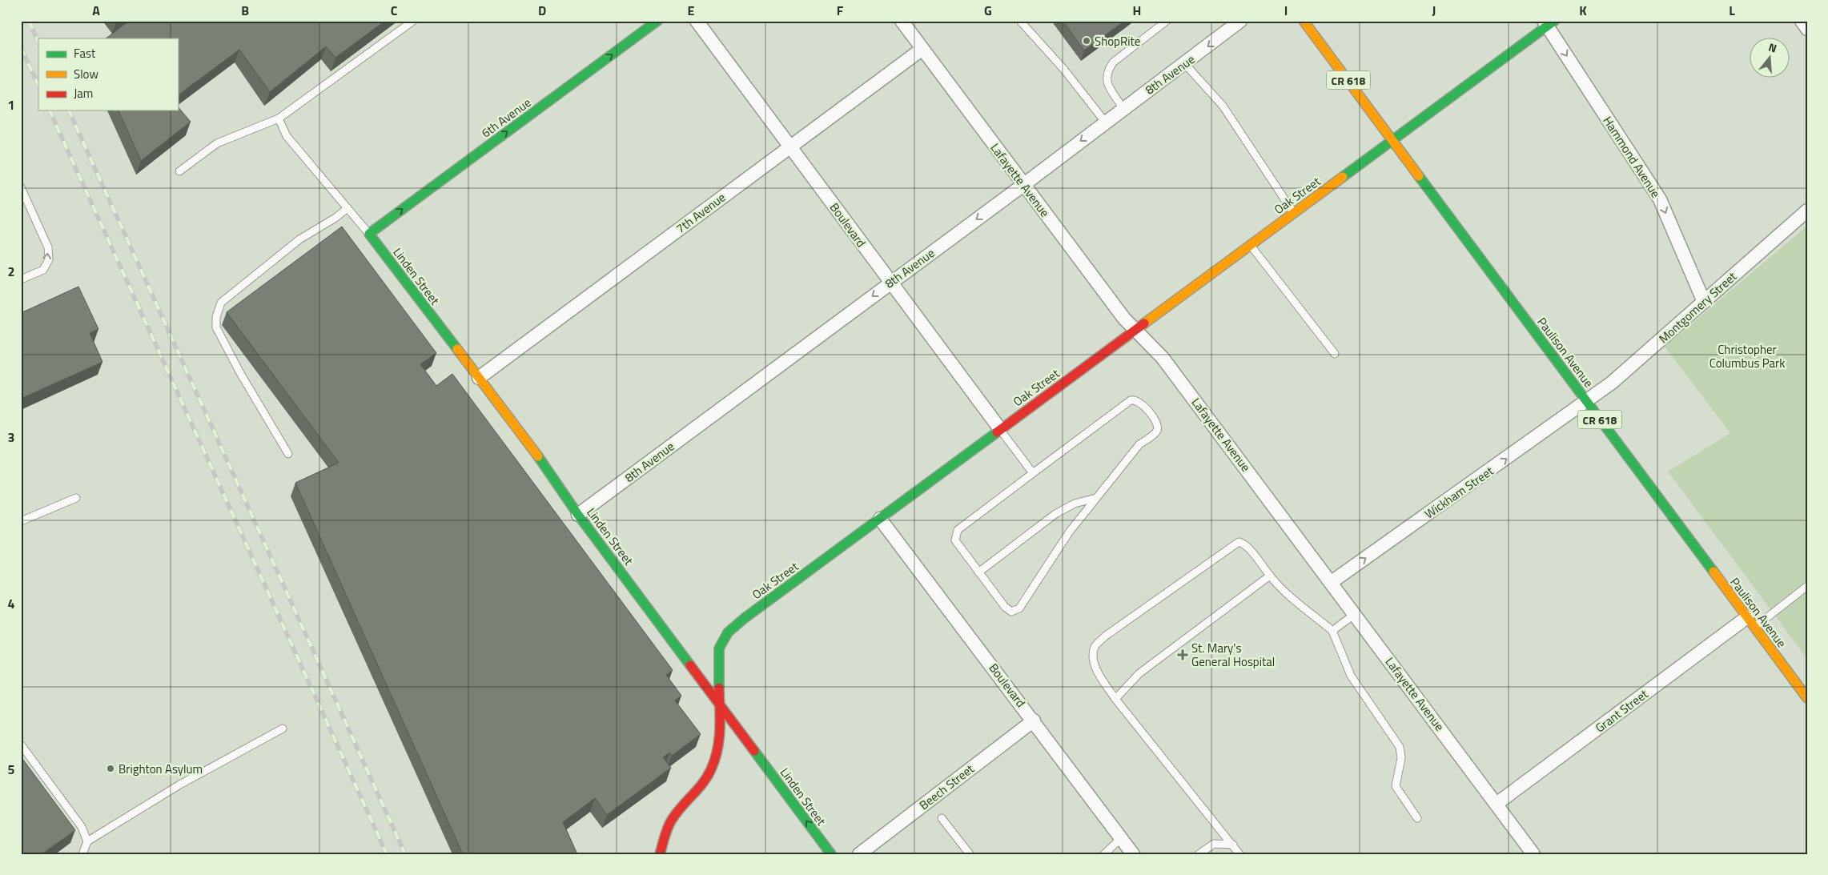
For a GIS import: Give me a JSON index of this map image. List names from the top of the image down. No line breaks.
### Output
{"streets":{"street":["8th Avenue","CR 618","6th Avenue","Hammond Avenue","Lafayette Avenue","Oak Street","7th Avenue","Boulevard","Linden Street","Montgomery Street","Paulison Avenue","Wickham Street","Grant Street","Beech Street"]},"crossings":[["8th Avenue","Lafayette Avenue"],["8th Avenue","Boulevard"],["8th Avenue","Linden Street"],["6th Avenue","Linden Street"],["Hammond Avenue","Oak Street"],["Hammond Avenue","Montgomery Street"],["Lafayette Avenue","Oak Street"],["Lafayette Avenue","7th Avenue"],["Lafayette Avenue","Wickham Street"],["Lafayette Avenue","Grant Street"],["Oak Street","Boulevard"],["Oak Street","Linden Street"],["Oak Street","Paulison Avenue"],["7th Avenue","Boulevard"],["7th Avenue","Linden Street"],["Boulevard","Beech Street"],["Montgomery Street","Paulison Avenue"],["Montgomery Street","Wickham Street"],["Paulison Avenue","Wickham Street"],["Paulison Avenue","Grant Street"]],"one_way":["8th Avenue","6th Avenue","Hammond Avenue","Wickham Street"],"parks":["Christopher Columbus Park"],"places":{"other":["ShopRite","Brighton Asylum"],"health":["St. Mary's General Hospital"]},"legend":["Fast","Slow","Jam"],"north":"top","grid":{"columns":["A","B","C","D","E","F","G","H","I","J","K","L"],"rows":["1","2","3","4","5"]}}
